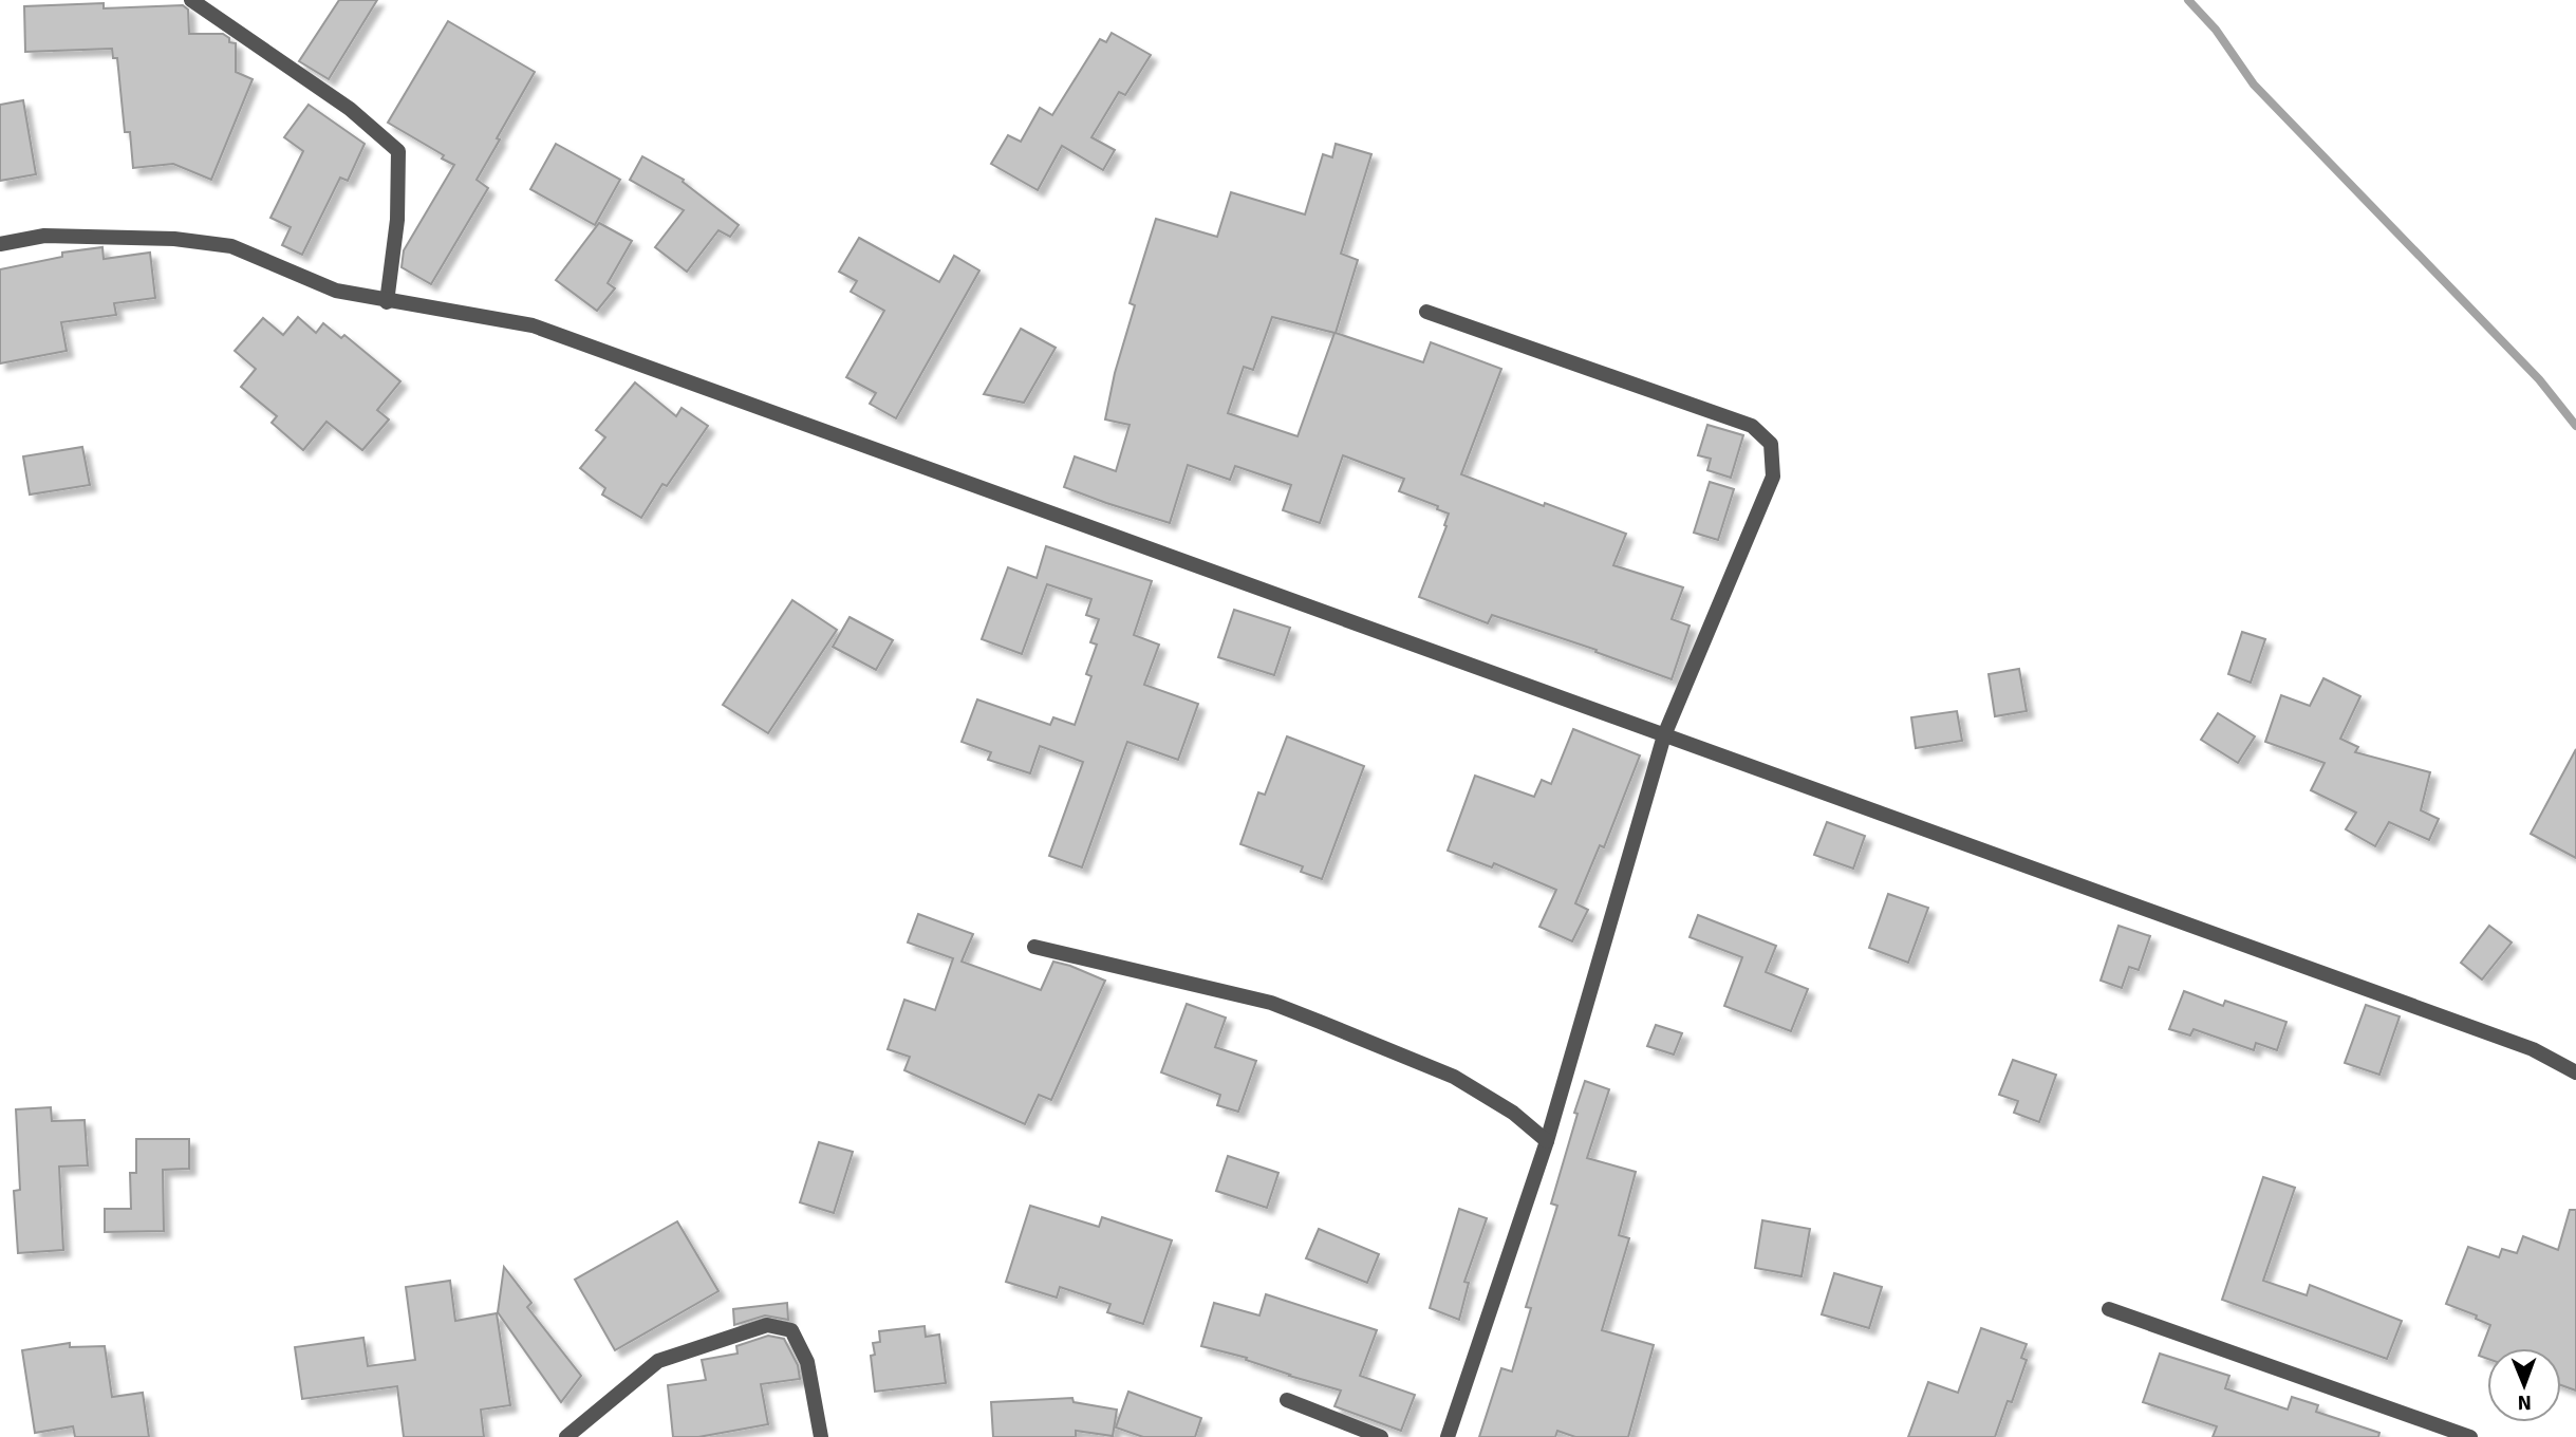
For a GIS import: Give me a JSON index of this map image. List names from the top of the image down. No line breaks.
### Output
{"north":"bottom"}
